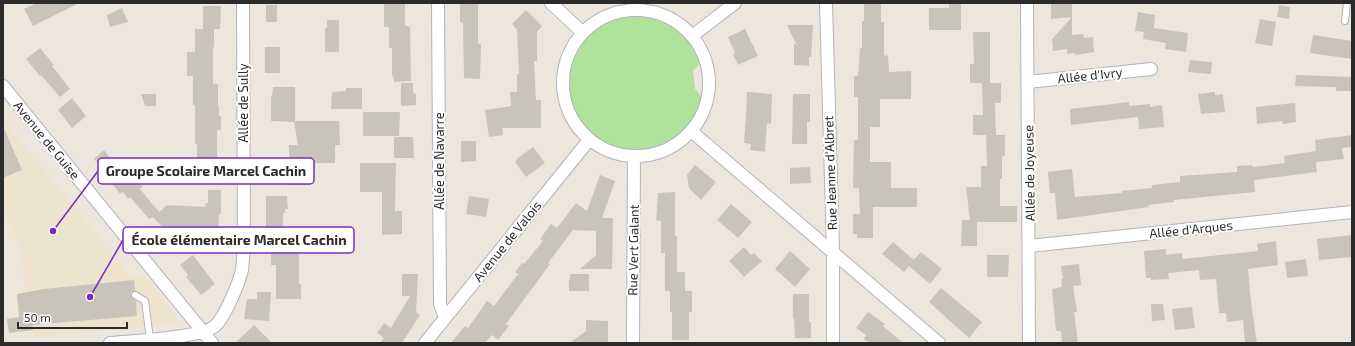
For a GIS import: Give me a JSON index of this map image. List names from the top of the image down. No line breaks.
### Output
{"streets":{"street":["Allée d'Ivry","Allée de Sully","Avenue de Guise","Allée de Navarre","Rue Jeanne d'Albret","Allée de Joyeuse","Allée d'Arques","Avenue de Valois","Rue Vert Galant"]},"crossings":[["Allée d'Ivry","Allée de Joyeuse"],["Allée de Sully","Avenue de Guise"],["Allée de Navarre","Avenue de Valois"],["Allée de Joyeuse","Allée d'Arques"]],"places":["Groupe Scolaire Marcel Cachin","École élémentaire Marcel Cachin"],"scale_bar":"50 m"}
